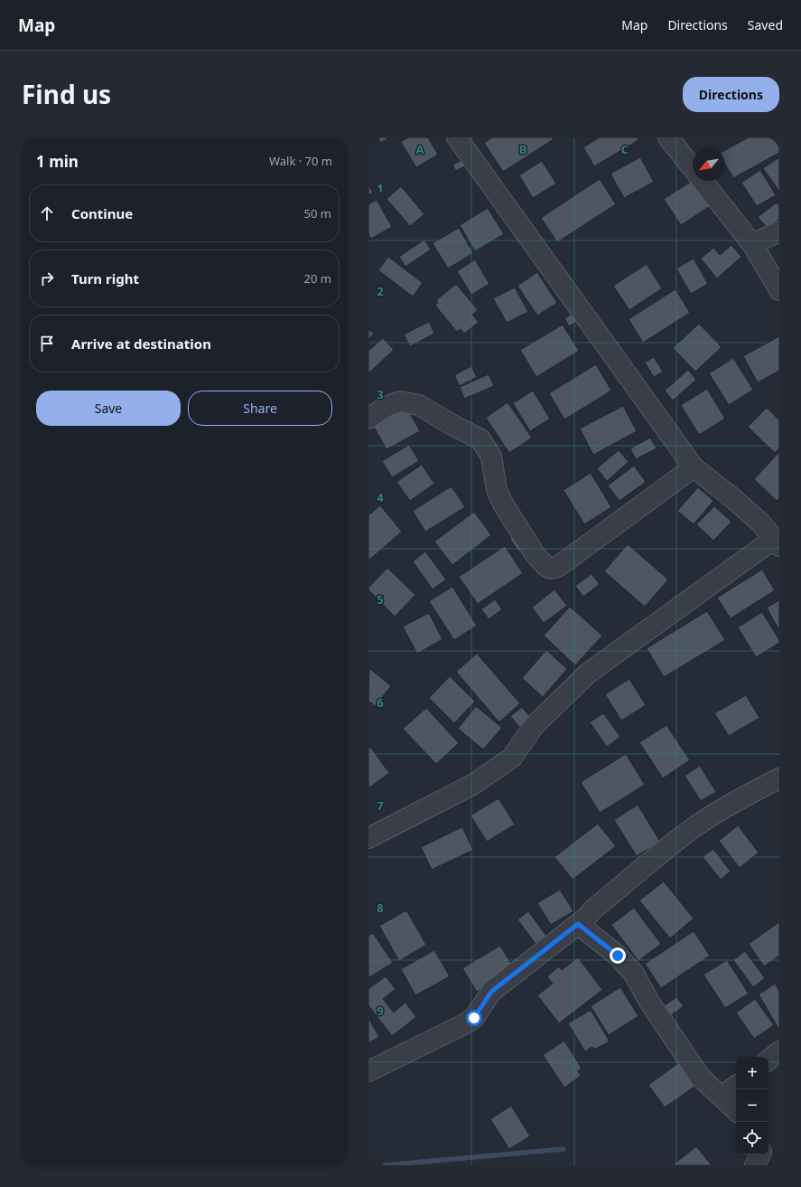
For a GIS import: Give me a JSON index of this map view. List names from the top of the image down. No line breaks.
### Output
{"north":"bottom left","page":{"header":"Map","nav":["Map","Directions","Saved"],"title":"Find us","buttons":["Directions",["Save","Share"]],"heading":["1 min","Walk · 70 m"],"list":[["Continue","50 m"],["Turn right","20 m"],"Arrive at destination"],"map_buttons":["+","−"]},"grid":{"columns":["A","B","C"],"rows":["1","2","3","4","5","6","7","8","9"]}}
